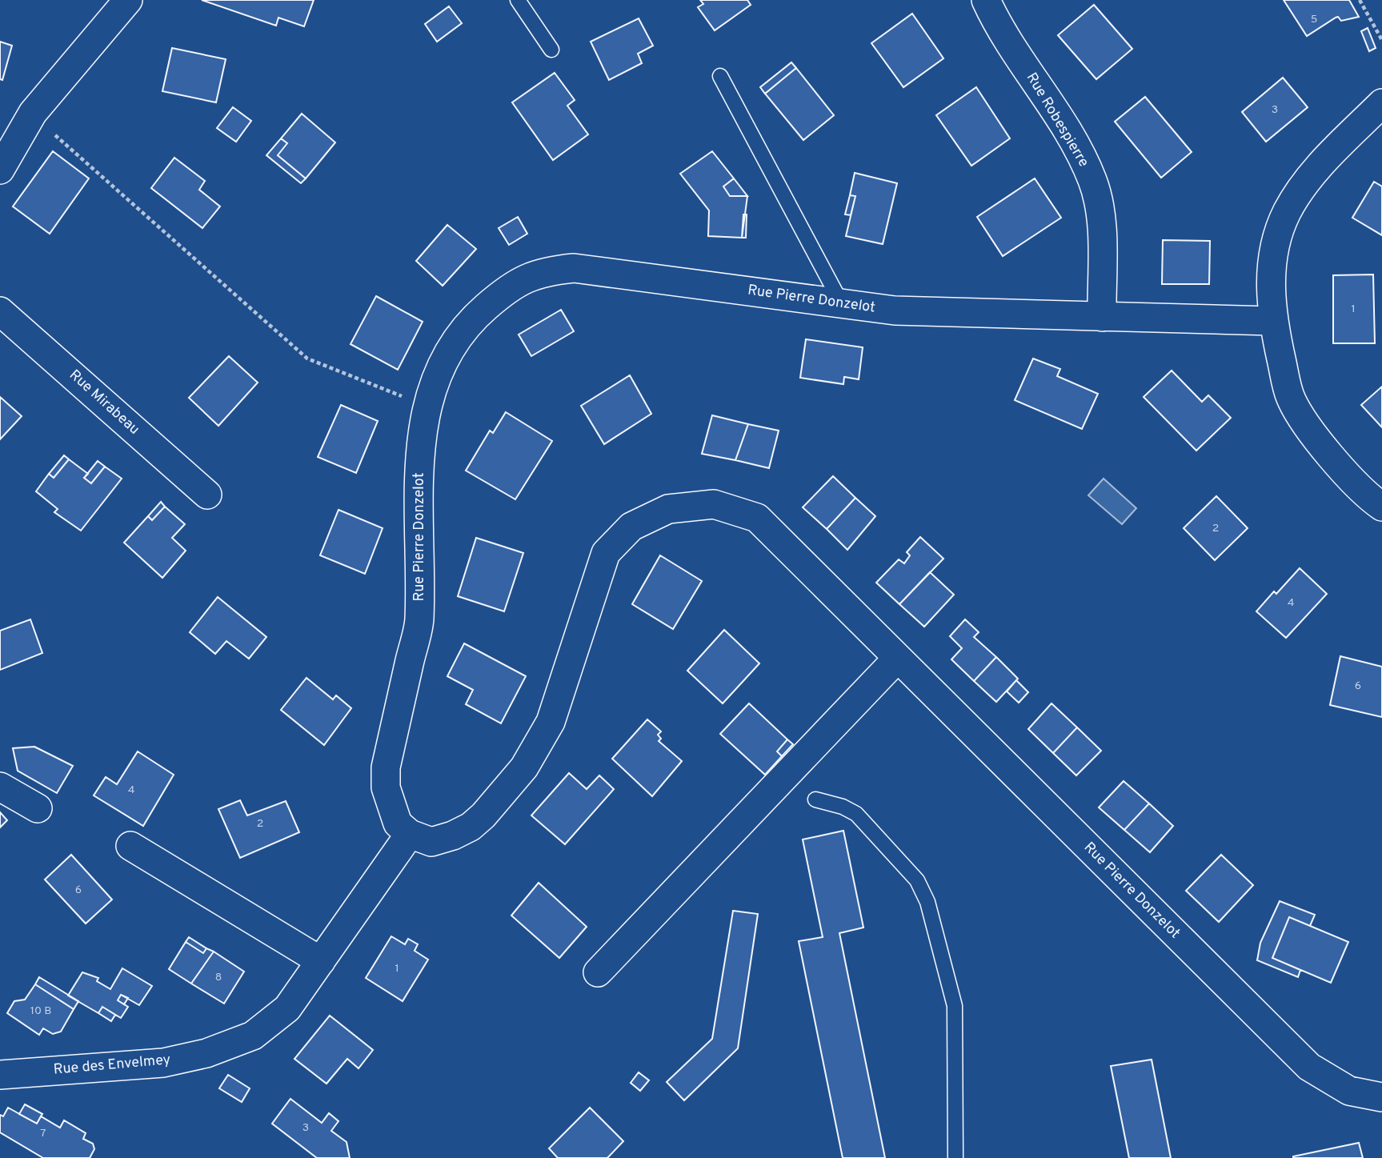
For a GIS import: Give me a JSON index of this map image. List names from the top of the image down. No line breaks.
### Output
{"streets":{"street":["Rue Robespierre","Rue Pierre Donzelot","Rue Mirabeau","Rue des Envelmey"]},"crossings":[["Rue Robespierre","Rue Pierre Donzelot"],["Rue Pierre Donzelot","Rue des Envelmey"]],"house_numbers":["5","3","1","2","4","6","4","2","6","1","8","10 B","3","7"]}
